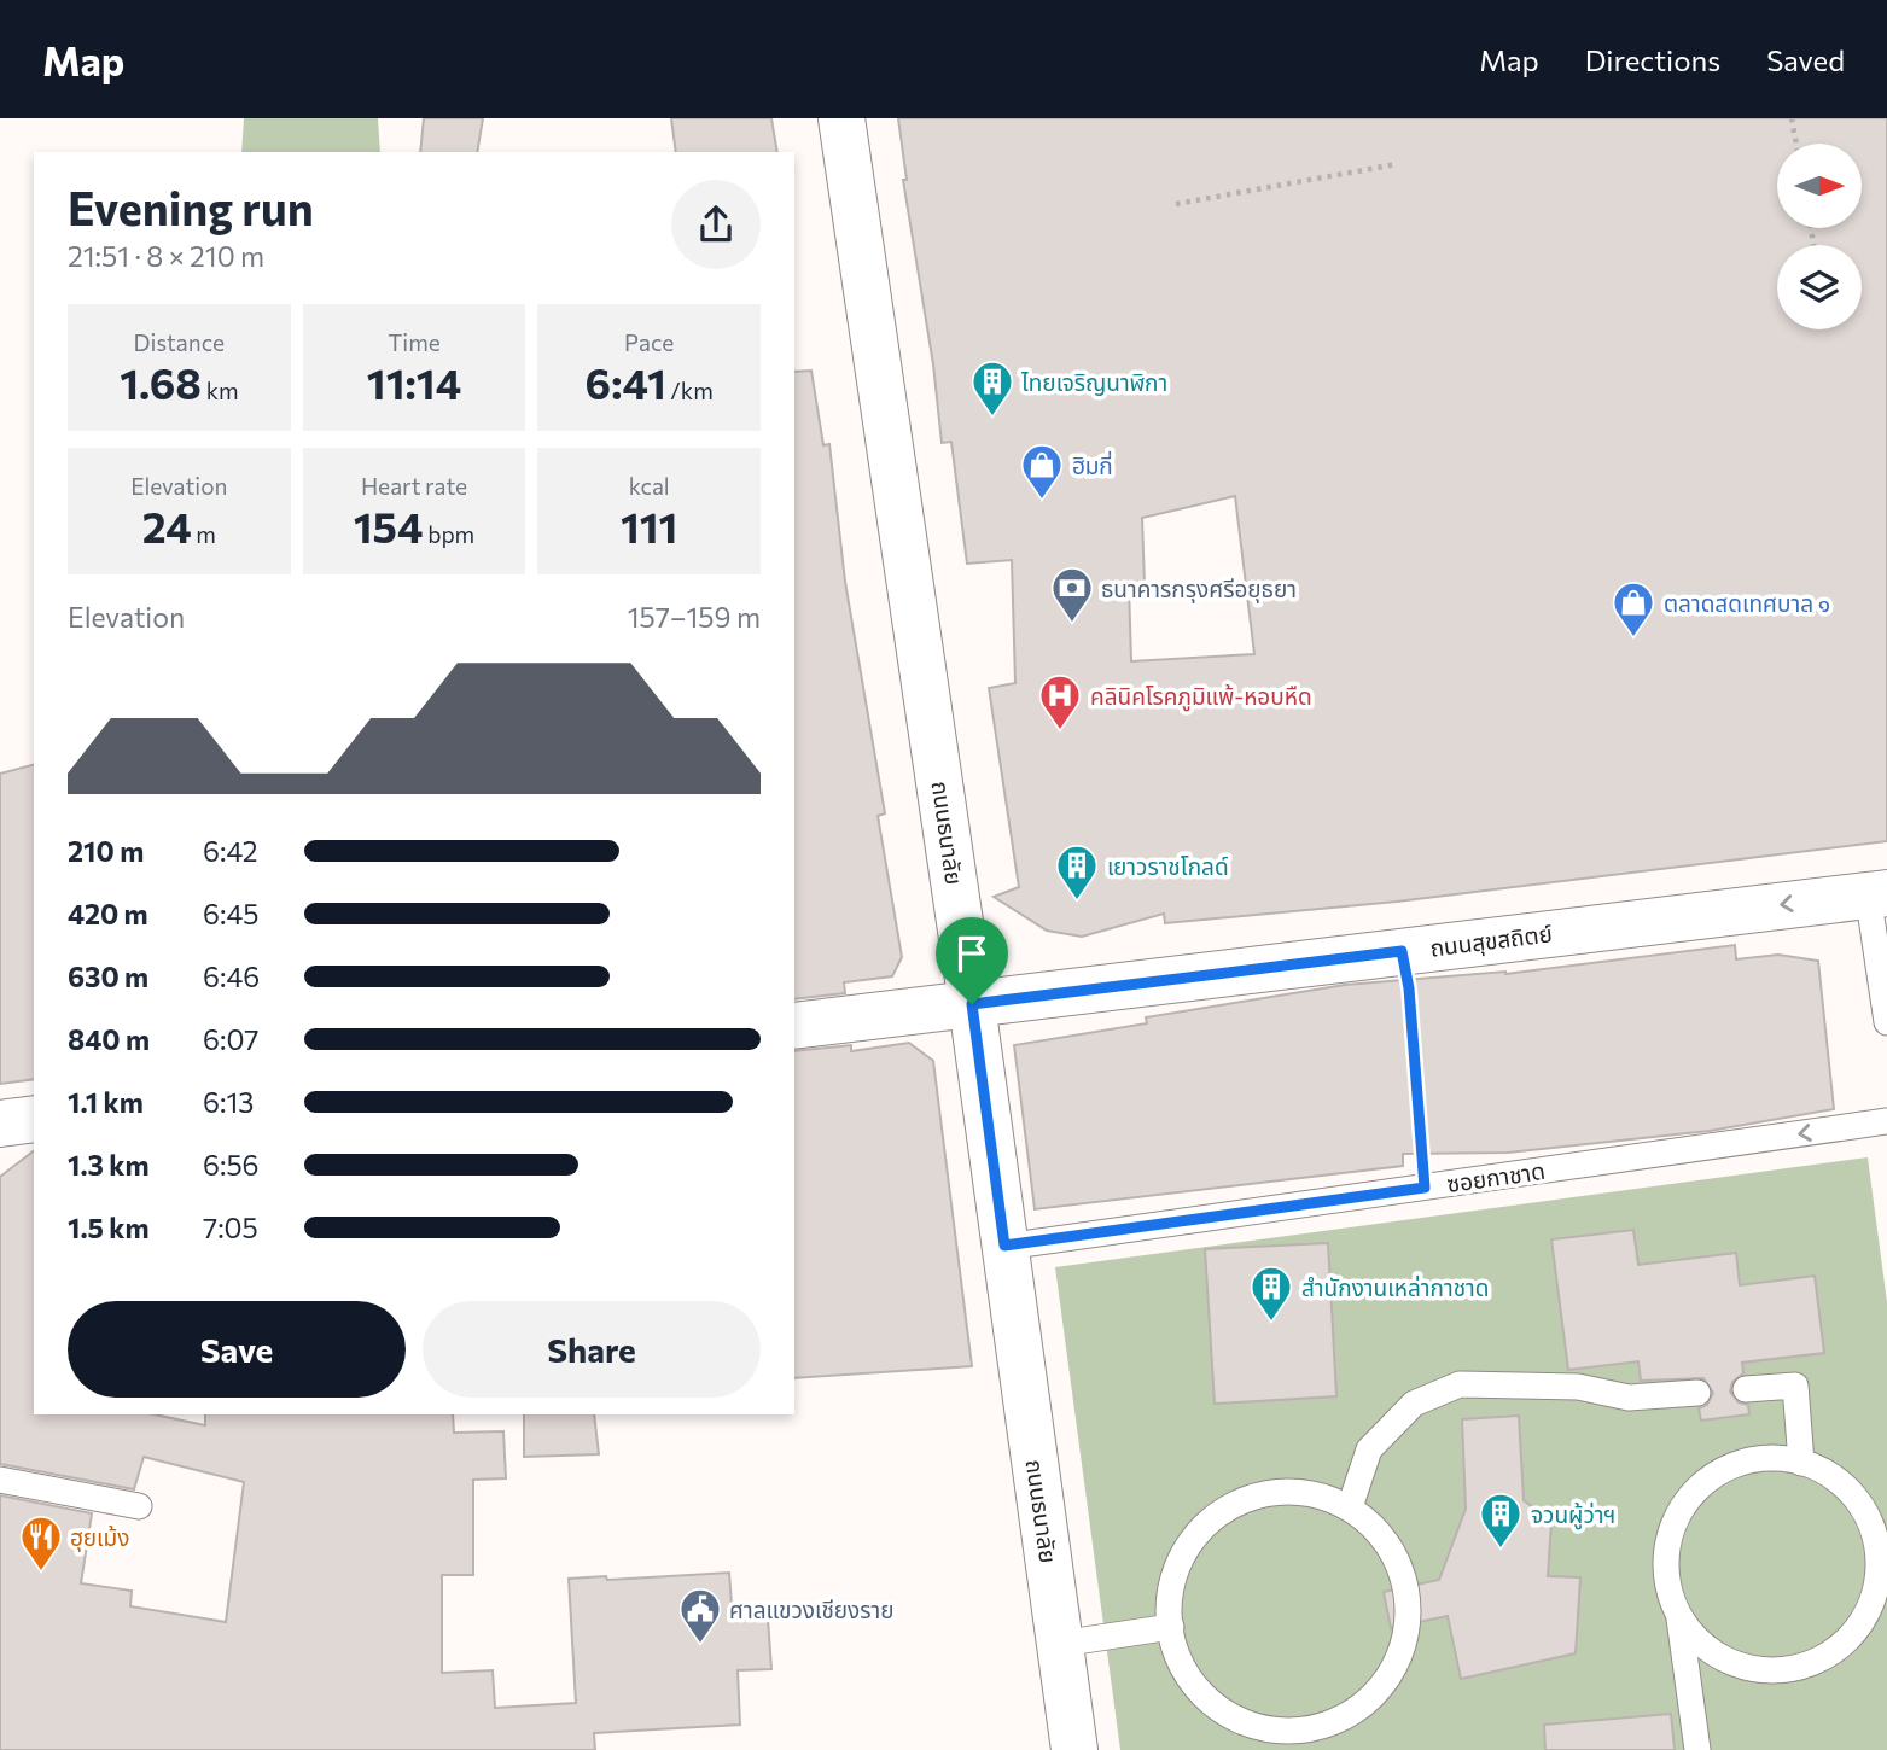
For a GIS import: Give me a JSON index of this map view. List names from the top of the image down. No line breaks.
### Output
{"streets":{"street":["ถนนธนาลัย","ถนนสุขสถิตย์"],"lane":["ซอยกาชาด"]},"crossings":[["ถนนธนาลัย","ถนนสุขสถิตย์"],["ถนนธนาลัย","ซอยกาชาด"]],"one_way":["ถนนสุขสถิตย์","ซอยกาชาด"],"places":{"building":["ไทยเจริญนาฬิกา","เยาวราชโกลด์","สำนักงานเหล่ากาชาด","จวนผู้ว่าฯ"],"shop":["ฮิมกี่","ตลาดสดเทศบาล ๑"],"bank":["ธนาคารกรุงศรีอยุธยา"],"hospital":["คลินิคโรคภูมิแพ้-หอบหืด"],"restaurant":["ฮุยเม้ง"],"public building":["ศาลแขวงเชียงราย"]},"north":"right","page":{"header":"Map","nav":["Map","Directions","Saved"],"heading":["Evening run","21:51 · 8 × 210 m"],"stats":[["Distance","1.68 km"],["Time","11:14"],["Pace","6:41 /km"],["Elevation","24 m"],["Heart rate","154 bpm"],["kcal","111"]],"chart":["Elevation","157–159 m"],"list":[{"name":"210 m","note":"6:42"},{"name":"420 m","note":"6:45"},{"name":"630 m","note":"6:46"},{"name":"840 m","note":"6:07"},{"name":"1.1 km","note":"6:13"},{"name":"1.3 km","note":"6:56"},{"name":"1.5 km","note":"7:05"}],"buttons":["Save","Share"]}}
